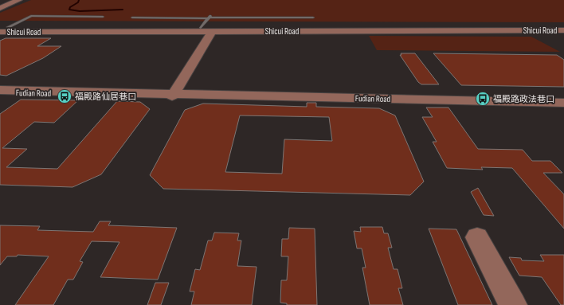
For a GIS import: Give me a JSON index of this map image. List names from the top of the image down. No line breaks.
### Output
{"streets":{"main road":["Shicui Road","Fudian Road"]},"places":{"bus stop":["福殿路仙居巷口","福殿路政法巷口"]}}
